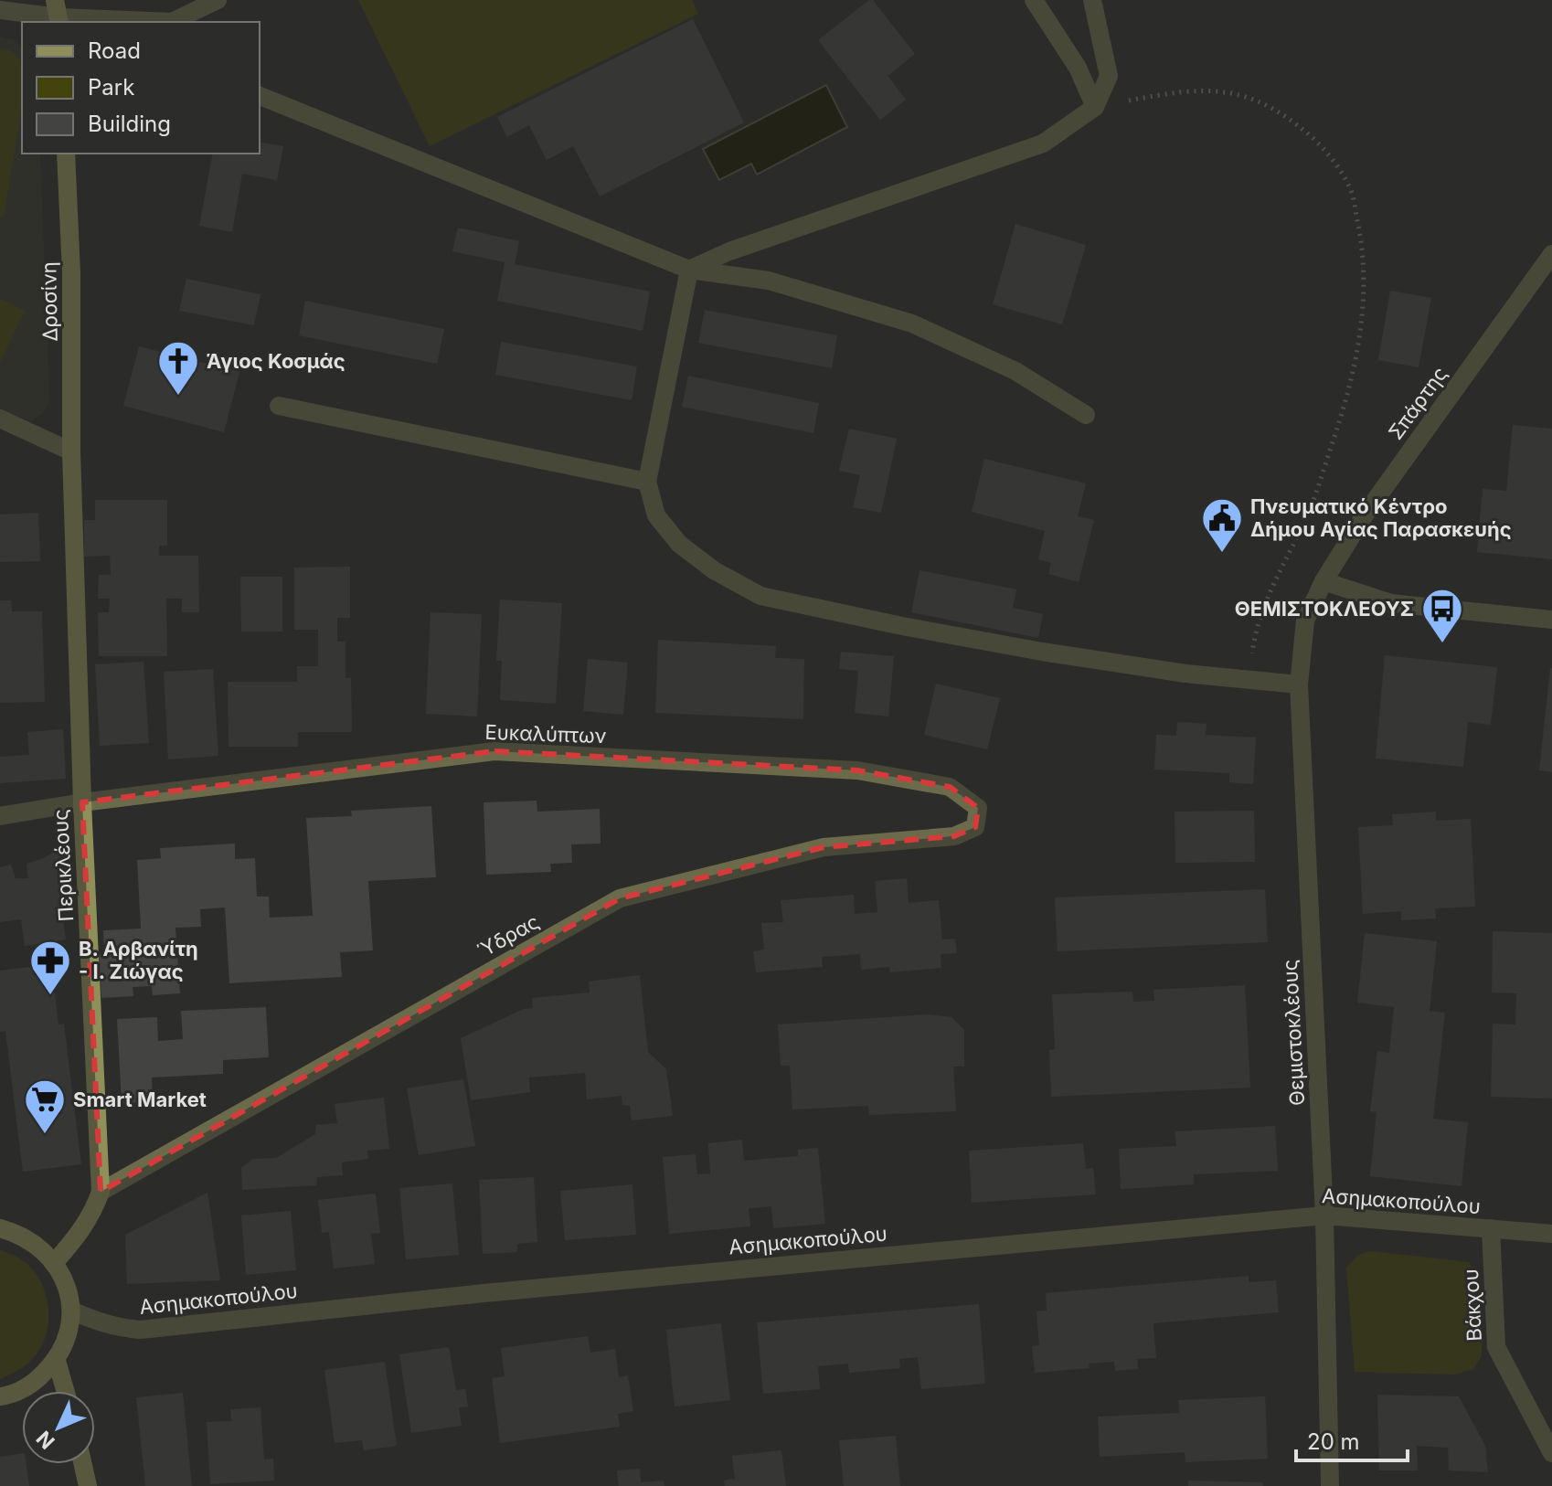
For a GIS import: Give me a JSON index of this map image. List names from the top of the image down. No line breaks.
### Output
{"streets":{"street":["Δροσίνη","Σπάρτης","Ευκαλύπτων","Περικλέους","Ύδρας","Θεμιστοκλέους","Ασημακοπούλου","Βάκχου"]},"crossings":[["Δροσίνη","Περικλέους"],["Σπάρτης","Θεμιστοκλέους"],["Ευκαλύπτων","Περικλέους"],["Ευκαλύπτων","Ύδρας"],["Περικλέους","Ύδρας"],["Θεμιστοκλέους","Ασημακοπούλου"],["Ασημακοπούλου","Βάκχου"]],"places":{"church":["Άγιος Κοσμάς"],"public building":["Πνευματικό Κέντρο Δήμου Αγίας Παρασκευής"],"bus stop":["ΘΕΜΙΣΤΟΚΛΕΟΥΣ"],"pharmacy":["Β. Αρβανίτη - Ι. Ζιώγας"],"supermarket":["Smart Market"]},"legend":["Road","Park","Building"],"scale_bar":"20 m","north":"bottom left"}
